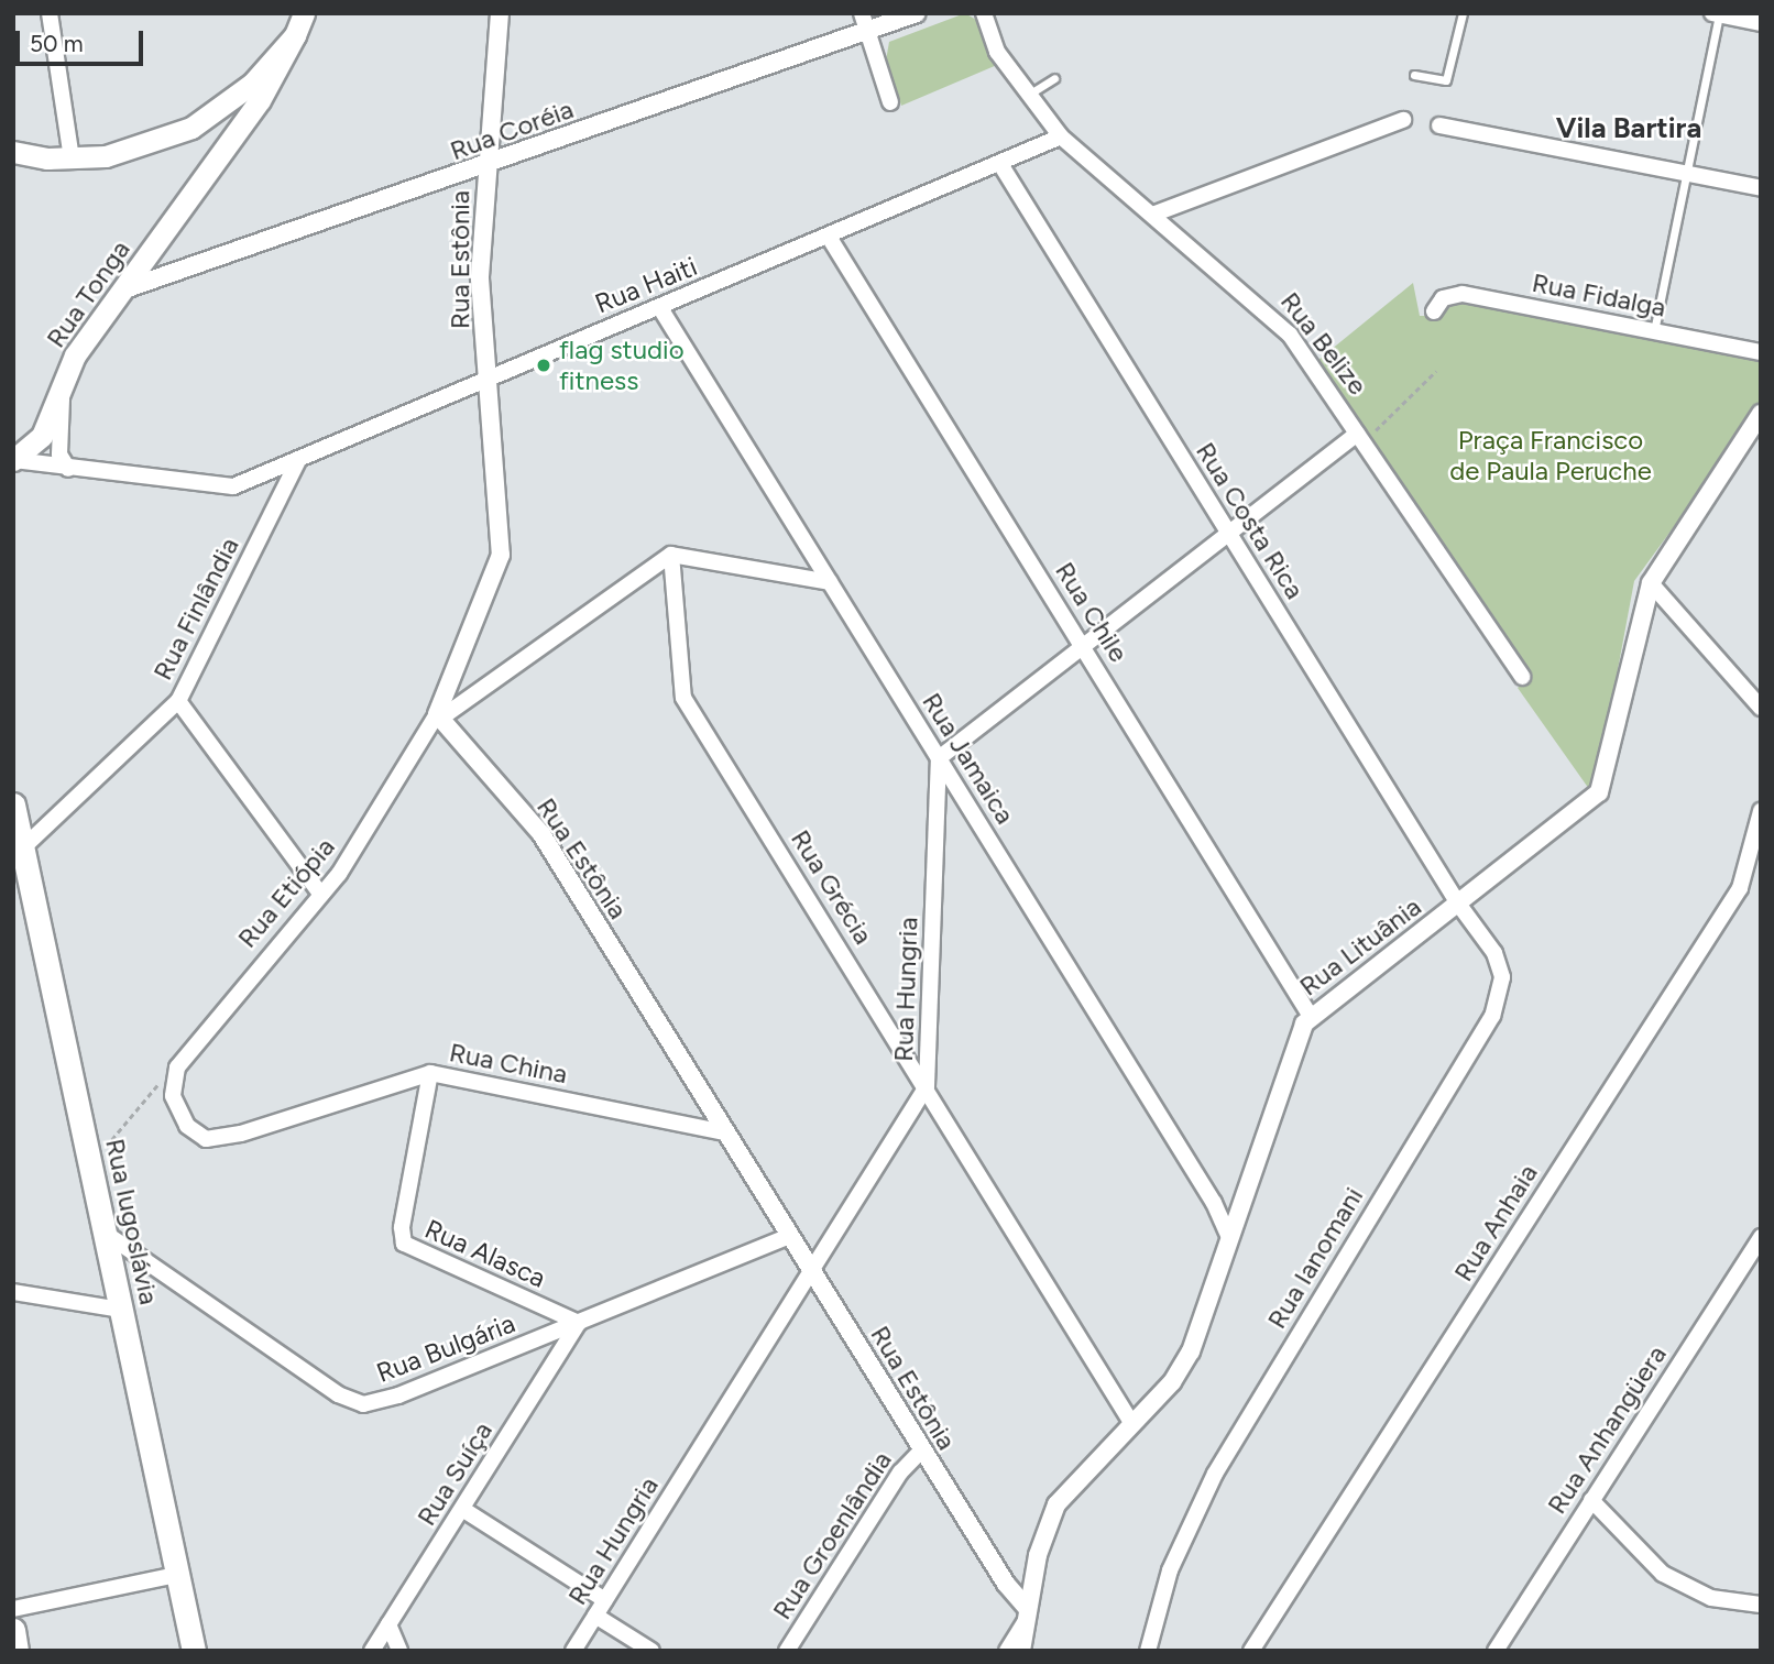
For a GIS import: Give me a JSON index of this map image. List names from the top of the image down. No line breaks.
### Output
{"streets":{"main road":["Rua Tonga","Rua Iugoslávia"],"street":["Rua Coréia","Rua Estônia","Rua Haiti","Rua Fidalga","Rua Belize","Rua Costa Rica","Rua Finlândia","Rua Chile","Rua Jamaica","Rua Grécia","Rua Etiópia","Rua Lituânia","Rua Hungria","Rua China","Rua Anhaia","Rua Alasca","Rua Ianomani","Rua Bulgária","Rua Anhangüera","Rua Suíça","Rua Groenlândia"]},"crossings":[["Rua Coréia","Rua Estônia"],["Rua Coréia","Rua Tonga"],["Rua Estônia","Rua Haiti"],["Rua Estônia","Rua Etiópia"],["Rua Estônia","Rua Lituânia"],["Rua Estônia","Rua Hungria"],["Rua Estônia","Rua China"],["Rua Estônia","Rua Bulgária"],["Rua Estônia","Rua Groenlândia"],["Rua Haiti","Rua Tonga"],["Rua Haiti","Rua Belize"],["Rua Haiti","Rua Costa Rica"],["Rua Haiti","Rua Finlândia"],["Rua Haiti","Rua Chile"],["Rua Haiti","Rua Jamaica"],["Rua Costa Rica","Rua Lituânia"],["Rua Costa Rica","Rua Ianomani"],["Rua Finlândia","Rua Iugoslávia"],["Rua Chile","Rua Lituânia"],["Rua Jamaica","Rua Lituânia"],["Rua Jamaica","Rua Hungria"],["Rua Grécia","Rua Etiópia"],["Rua Grécia","Rua Lituânia"],["Rua Grécia","Rua Hungria"],["Rua Etiópia","Rua China"],["Rua Lituânia","Rua Ianomani"],["Rua China","Rua Alasca"],["Rua Iugoslávia","Rua Bulgária"],["Rua Alasca","Rua Bulgária"],["Rua Alasca","Rua Suíça"],["Rua Bulgária","Rua Suíça"]],"districts":["Vila Bartira"],"parks":["Praça Francisco de Paula Peruche"],"places":["flag studio fitness"],"scale_bar":"50 m"}
